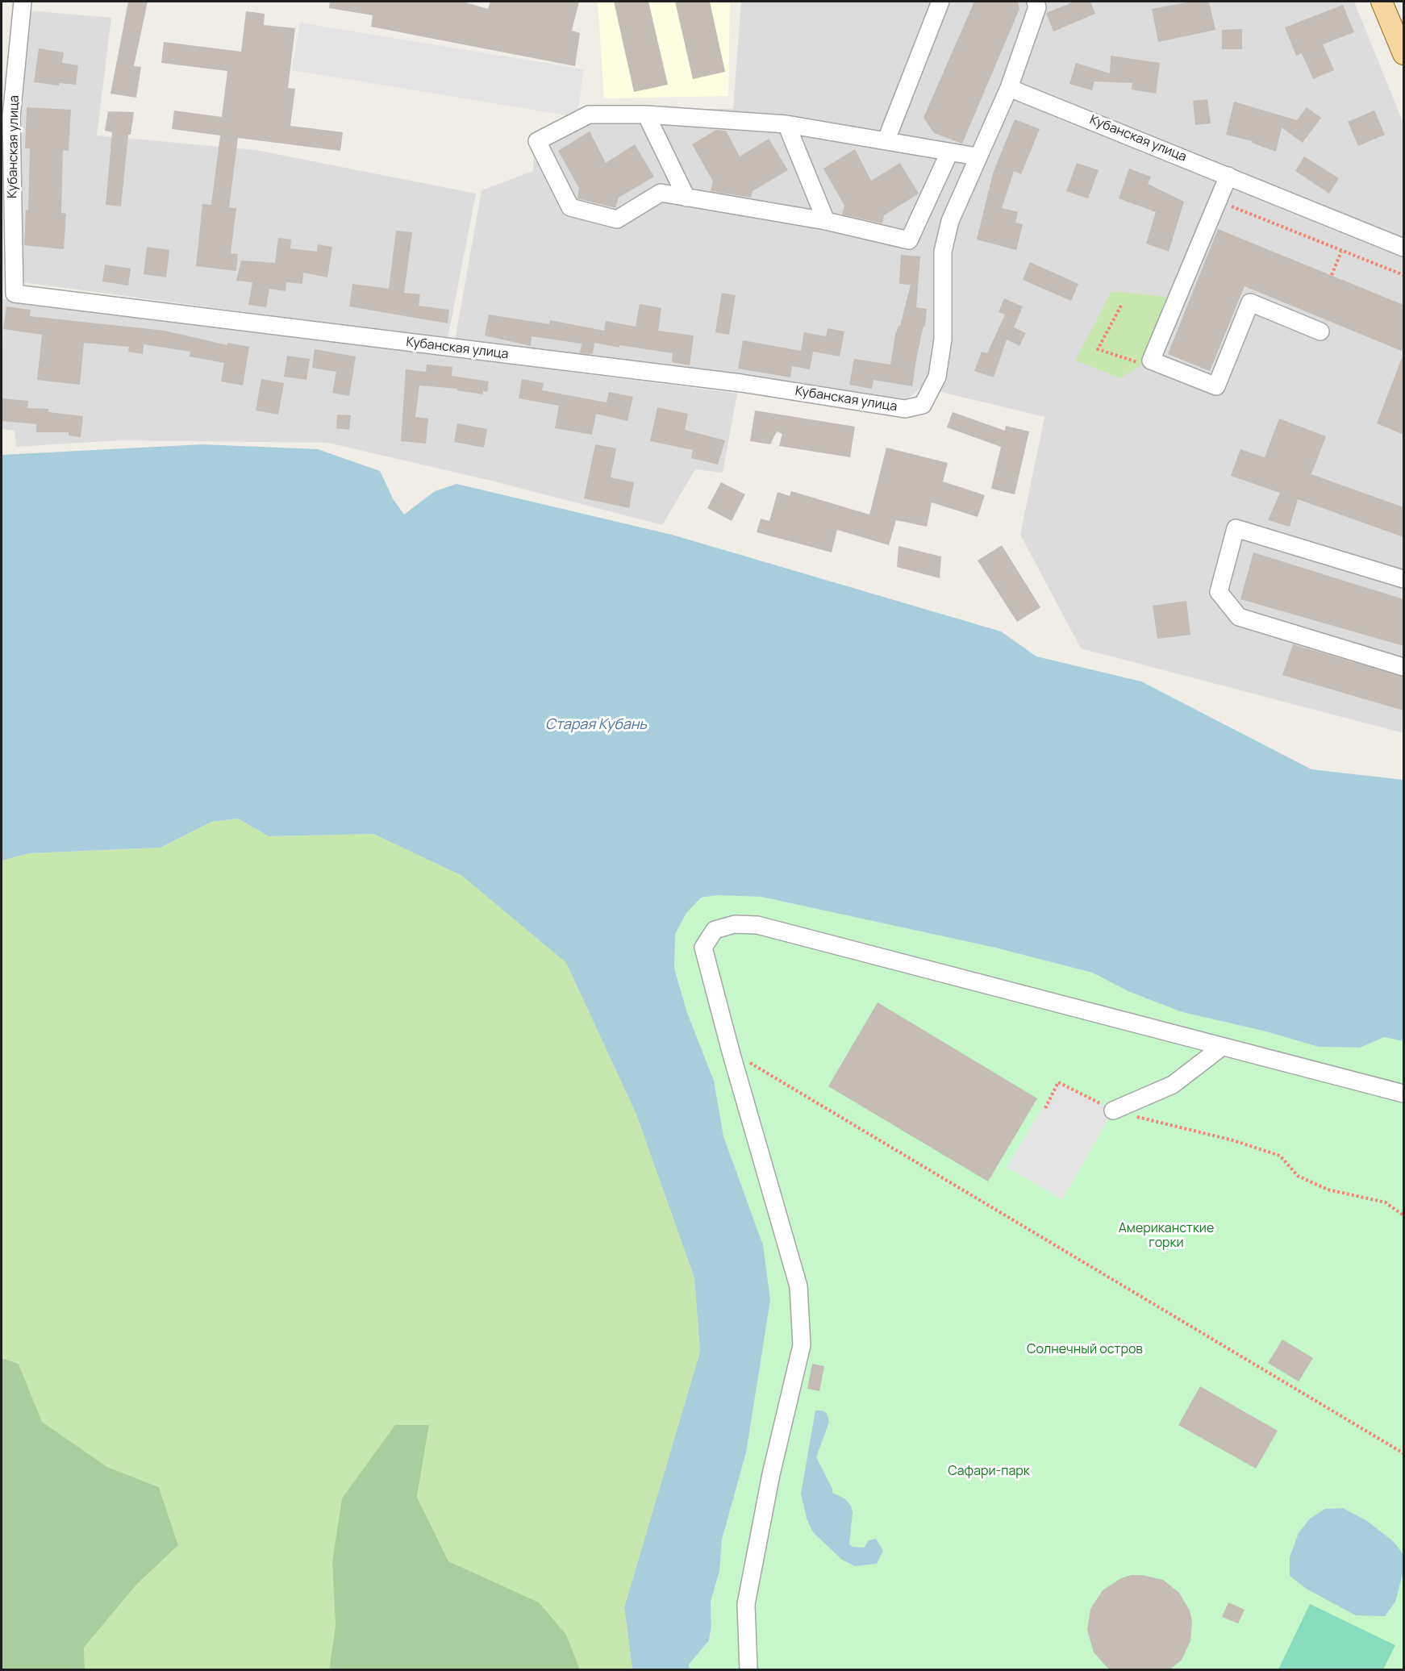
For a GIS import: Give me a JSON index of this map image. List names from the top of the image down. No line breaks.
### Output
{"streets":{"street":["Кубанская улица"]},"water":["Старая Кубань"],"parks":["Американсткие горки","Солнечный остров","Сафари-парк"]}
